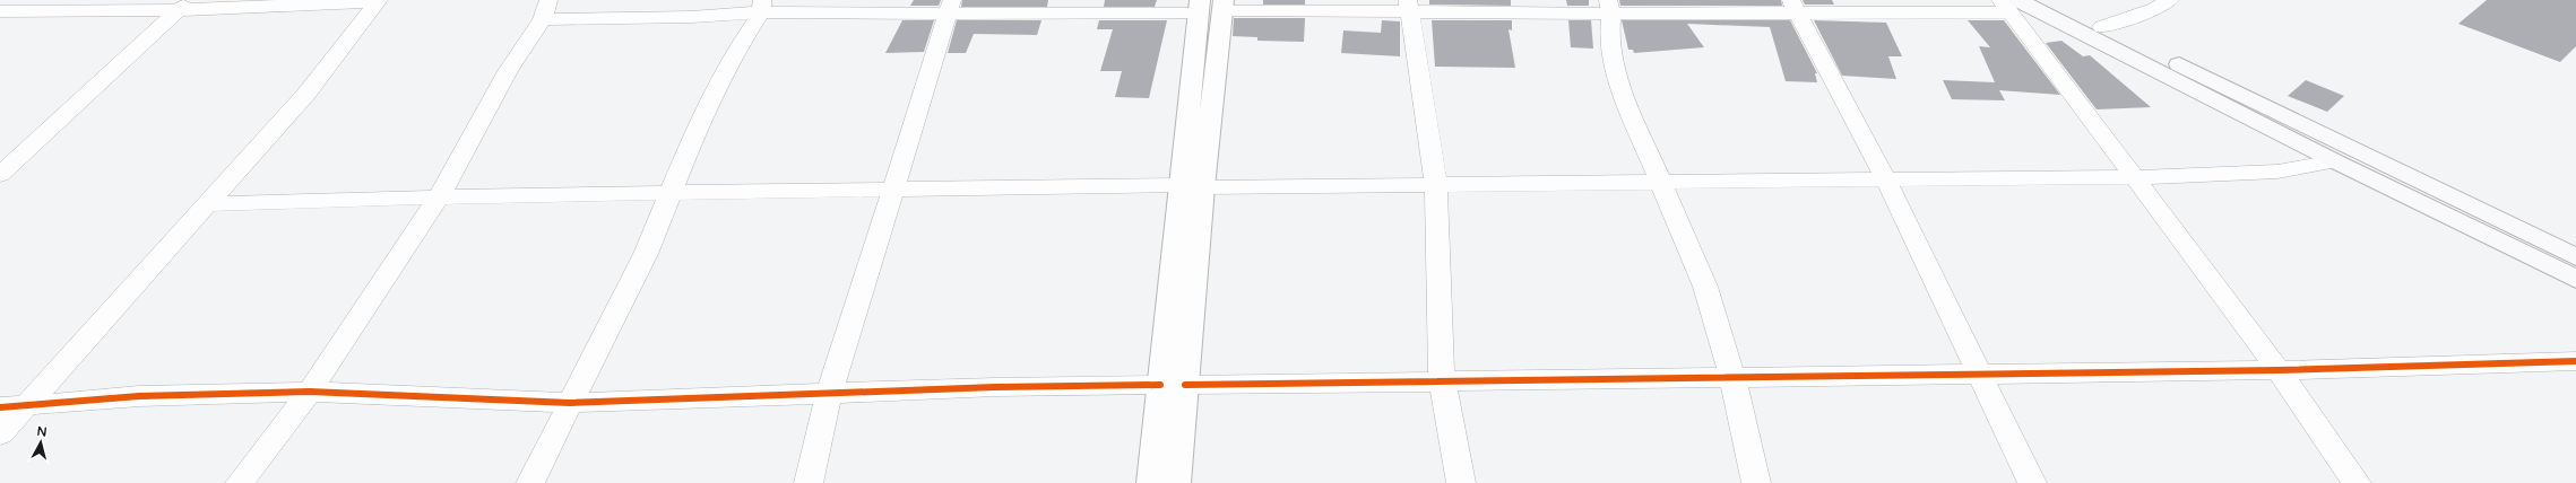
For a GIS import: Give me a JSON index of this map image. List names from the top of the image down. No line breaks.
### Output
{"north":"top"}
